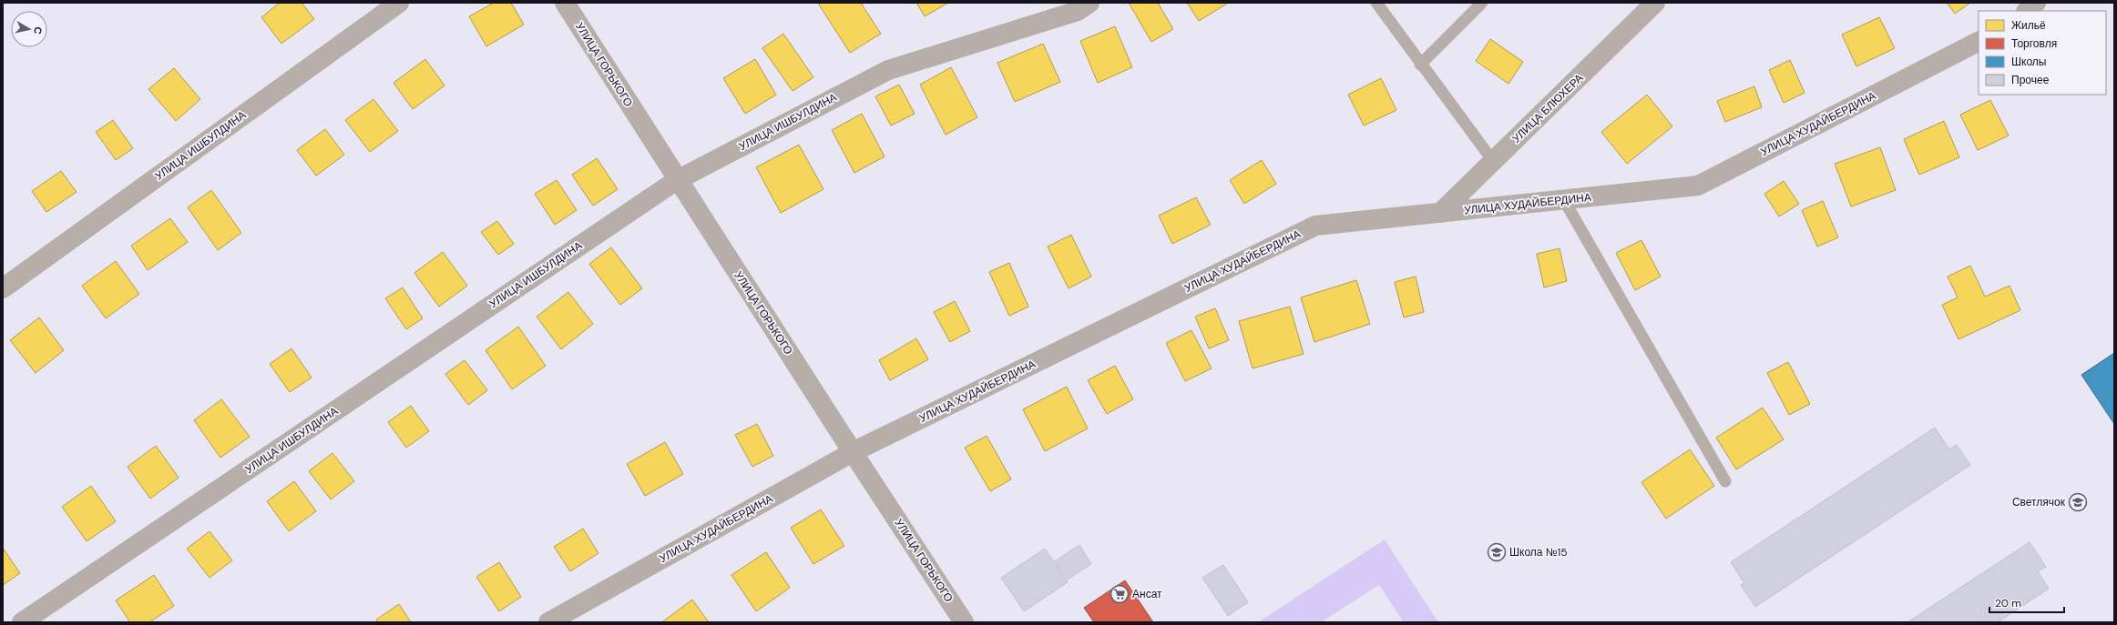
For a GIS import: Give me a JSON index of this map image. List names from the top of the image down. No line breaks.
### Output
{"streets":{"main road":["УЛИЦА ГОРЬКОГО"],"street":["УЛИЦА БЛЮХЕРА","УЛИЦА ИШБУЛДИНА","УЛИЦА ХУДАЙБЕРДИНА"]},"crossings":[["УЛИЦА ГОРЬКОГО","УЛИЦА ИШБУЛДИНА"],["УЛИЦА ГОРЬКОГО","УЛИЦА ХУДАЙБЕРДИНА"],["УЛИЦА БЛЮХЕРА","УЛИЦА ХУДАЙБЕРДИНА"]],"places":{"school or university":["Светлячок","Школа №15"],"supermarket":["Ансат"]},"legend":["Жильё","Торговля","Школы","Прочее"],"scale_bar":"20 m","north":"right"}
